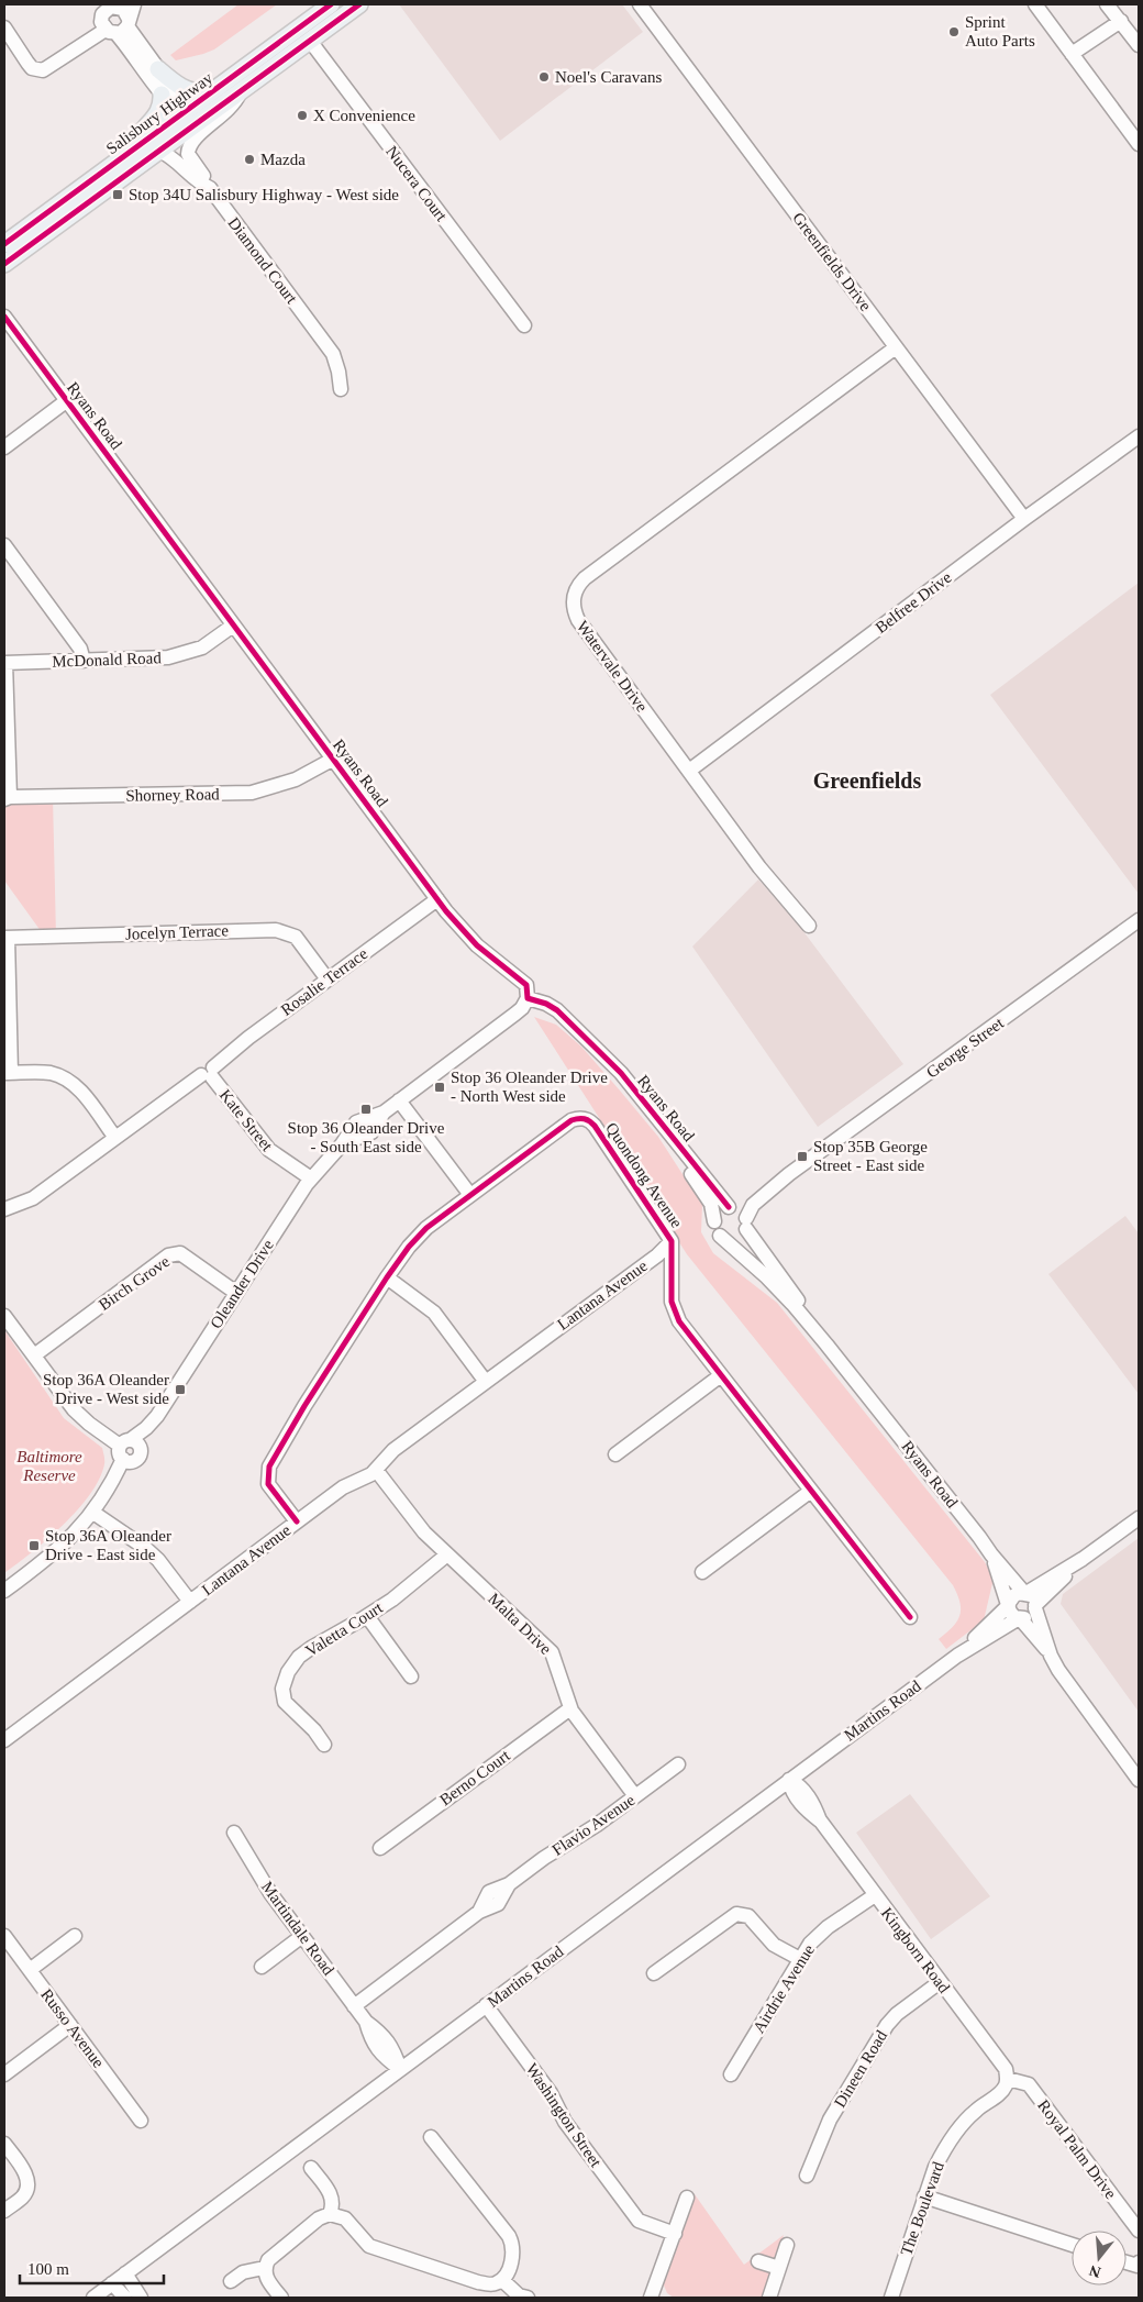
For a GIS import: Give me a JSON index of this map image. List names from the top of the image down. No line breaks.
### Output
{"streets":{"main road":["Salisbury Highway"],"street":["Nucera Court","Diamond Court","Greenfields Drive","Ryans Road","Belfree Drive","McDonald Road","Watervale Drive","Shorney Road","Jocelyn Terrace","Rosalie Terrace","George Street","Kate Street","Quondong Avenue","Birch Grove","Oleander Drive","Lantana Avenue","Malta Drive","Valetta Court","Martins Road","Berno Court","Flavio Avenue","Martindale Road","Kingborn Road","Airdrie Avenue","Russo Avenue","Dineen Road","Washington Street","Royal Palm Drive","The Boulevard"]},"crossings":[["Salisbury Highway","Nucera Court"],["Salisbury Highway","Diamond Court"],["Greenfields Drive","Belfree Drive"],["Greenfields Drive","Watervale Drive"],["Ryans Road","McDonald Road"],["Ryans Road","Shorney Road"],["Ryans Road","Rosalie Terrace"],["Ryans Road","George Street"],["Ryans Road","Oleander Drive"],["Ryans Road","Martins Road"],["Belfree Drive","Watervale Drive"],["Jocelyn Terrace","Rosalie Terrace"],["Rosalie Terrace","Kate Street"],["Kate Street","Oleander Drive"],["Quondong Avenue","Lantana Avenue"],["Birch Grove","Oleander Drive"],["Lantana Avenue","Malta Drive"],["Malta Drive","Valetta Court"],["Malta Drive","Berno Court"],["Malta Drive","Flavio Avenue"],["Martins Road","Martindale Road"],["Martins Road","Kingborn Road"],["Martins Road","Washington Street"],["Flavio Avenue","Martindale Road"],["Kingborn Road","Airdrie Avenue"],["Kingborn Road","Dineen Road"],["Kingborn Road","Royal Palm Drive"],["Kingborn Road","The Boulevard"],["Royal Palm Drive","The Boulevard"]],"districts":["Greenfields"],"parks":["Baltimore Reserve"],"places":{"other":["Sprint Auto Parts","Noel's Caravans","X Convenience","Mazda"],"transit":["Stop 34U Salisbury Highway - West side","Stop 36 Oleander Drive - North West side","Stop 36 Oleander Drive - South East side","Stop 35B George Street - East side","Stop 36A Oleander Drive - West side","Stop 36A Oleander Drive - East side"]},"scale_bar":"100 m","north":"bottom"}
